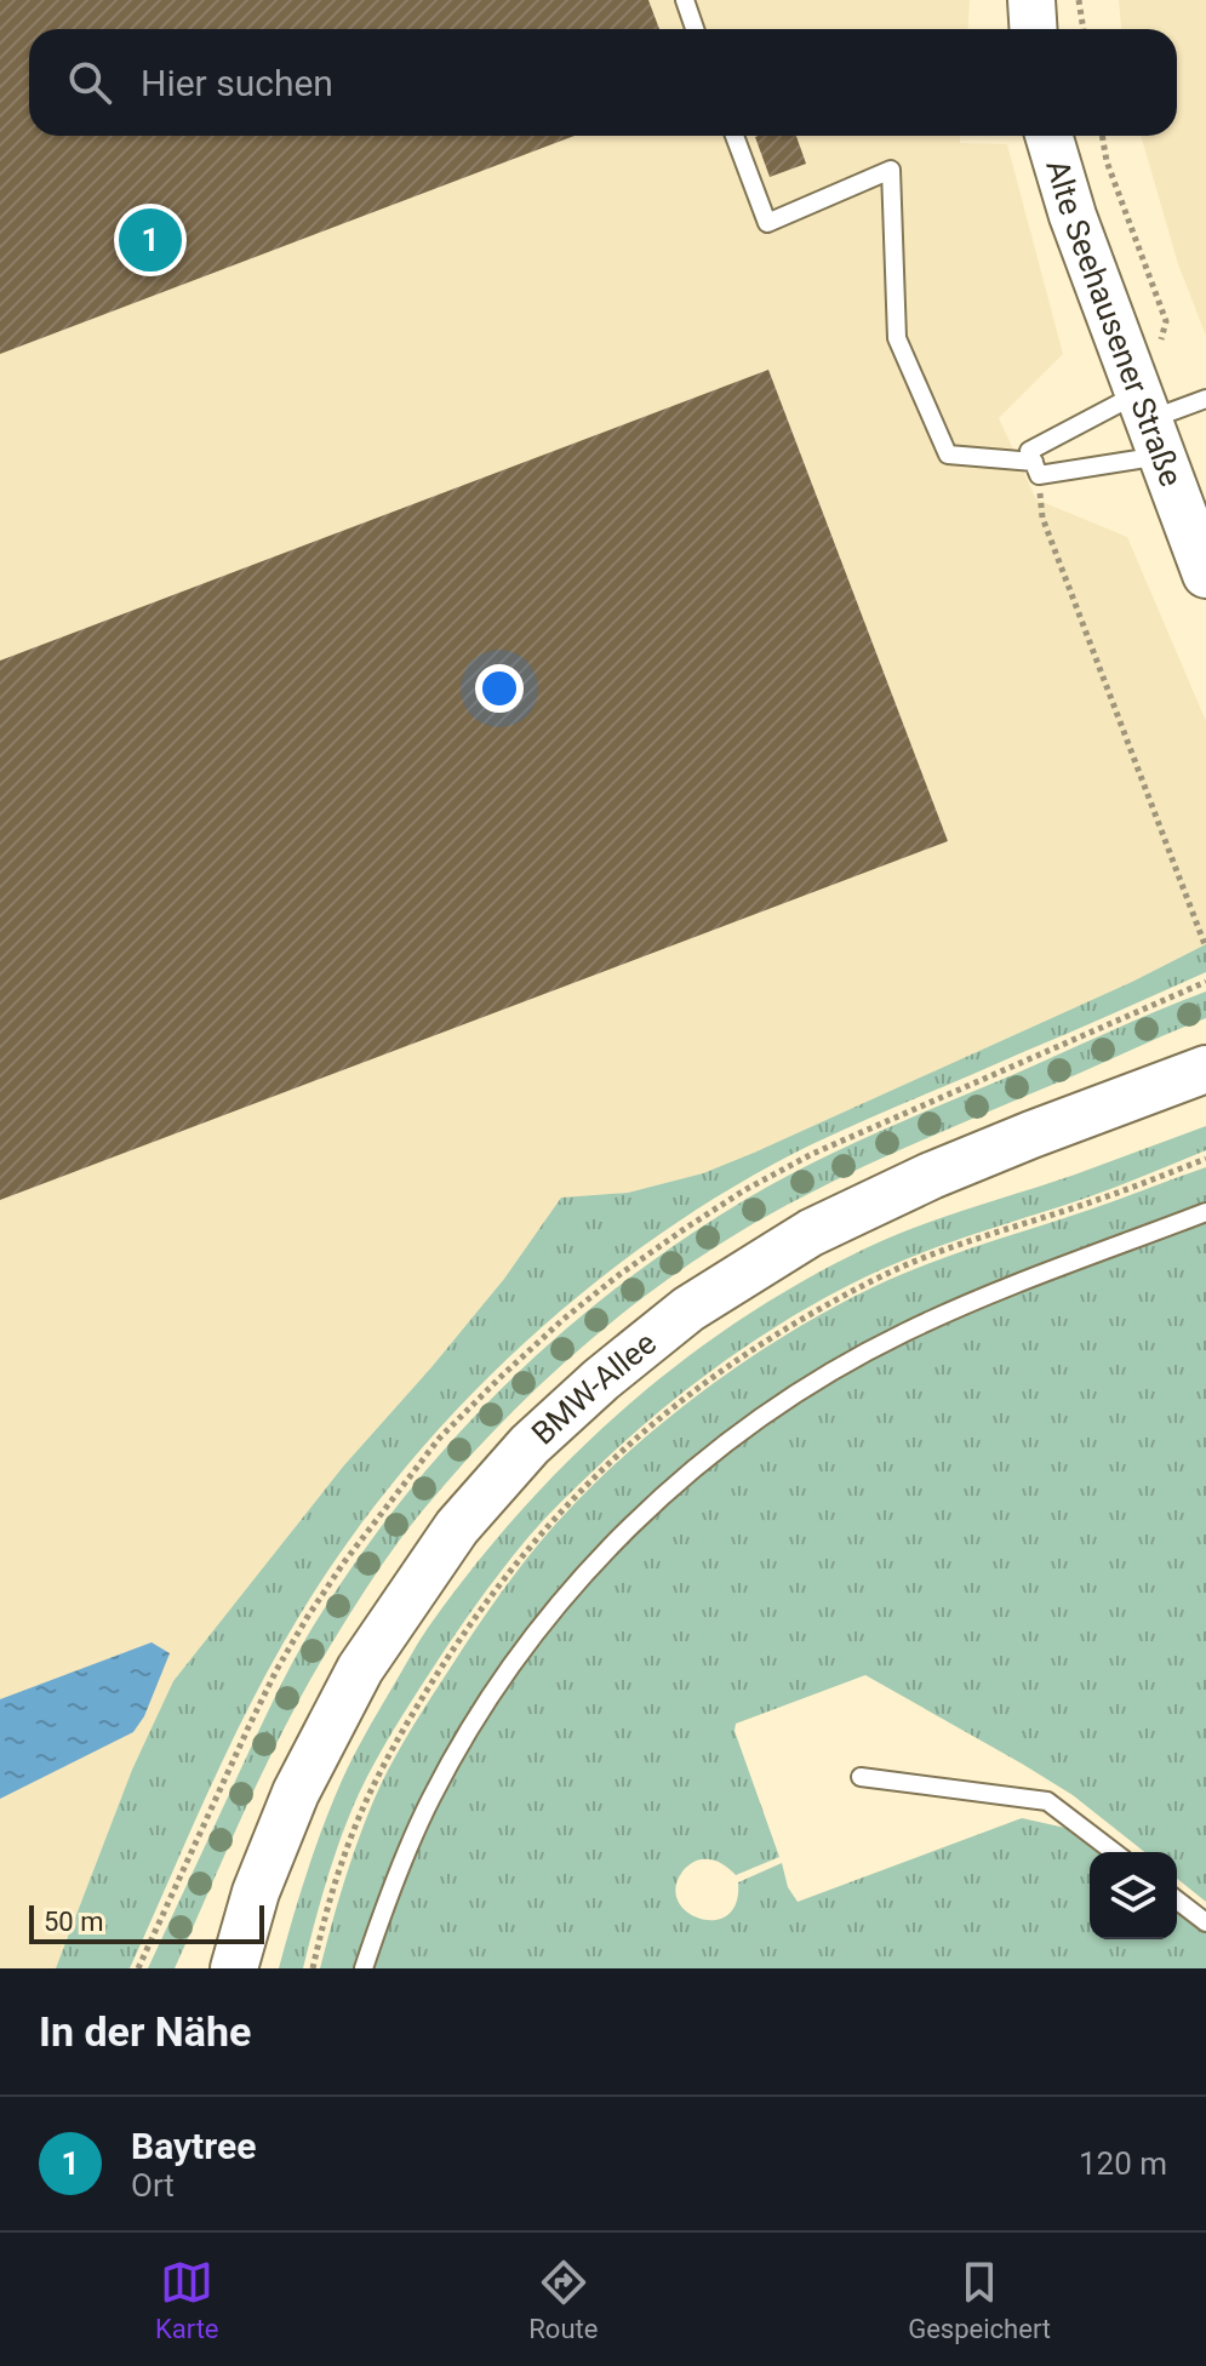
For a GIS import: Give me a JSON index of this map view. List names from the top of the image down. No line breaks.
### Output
{"streets":{"main road":["Alte Seehausener Straße","BMW-Allee"]},"scale_bar":"50 m","page":{"search":"Hier suchen","pins":"1","scale":"50 m","heading":"In der Nähe","list":[{"mark":"1","name":"Baytree","note":"Ort","value":"120 m"}],"nav":["Karte","Route","Gespeichert"]}}
